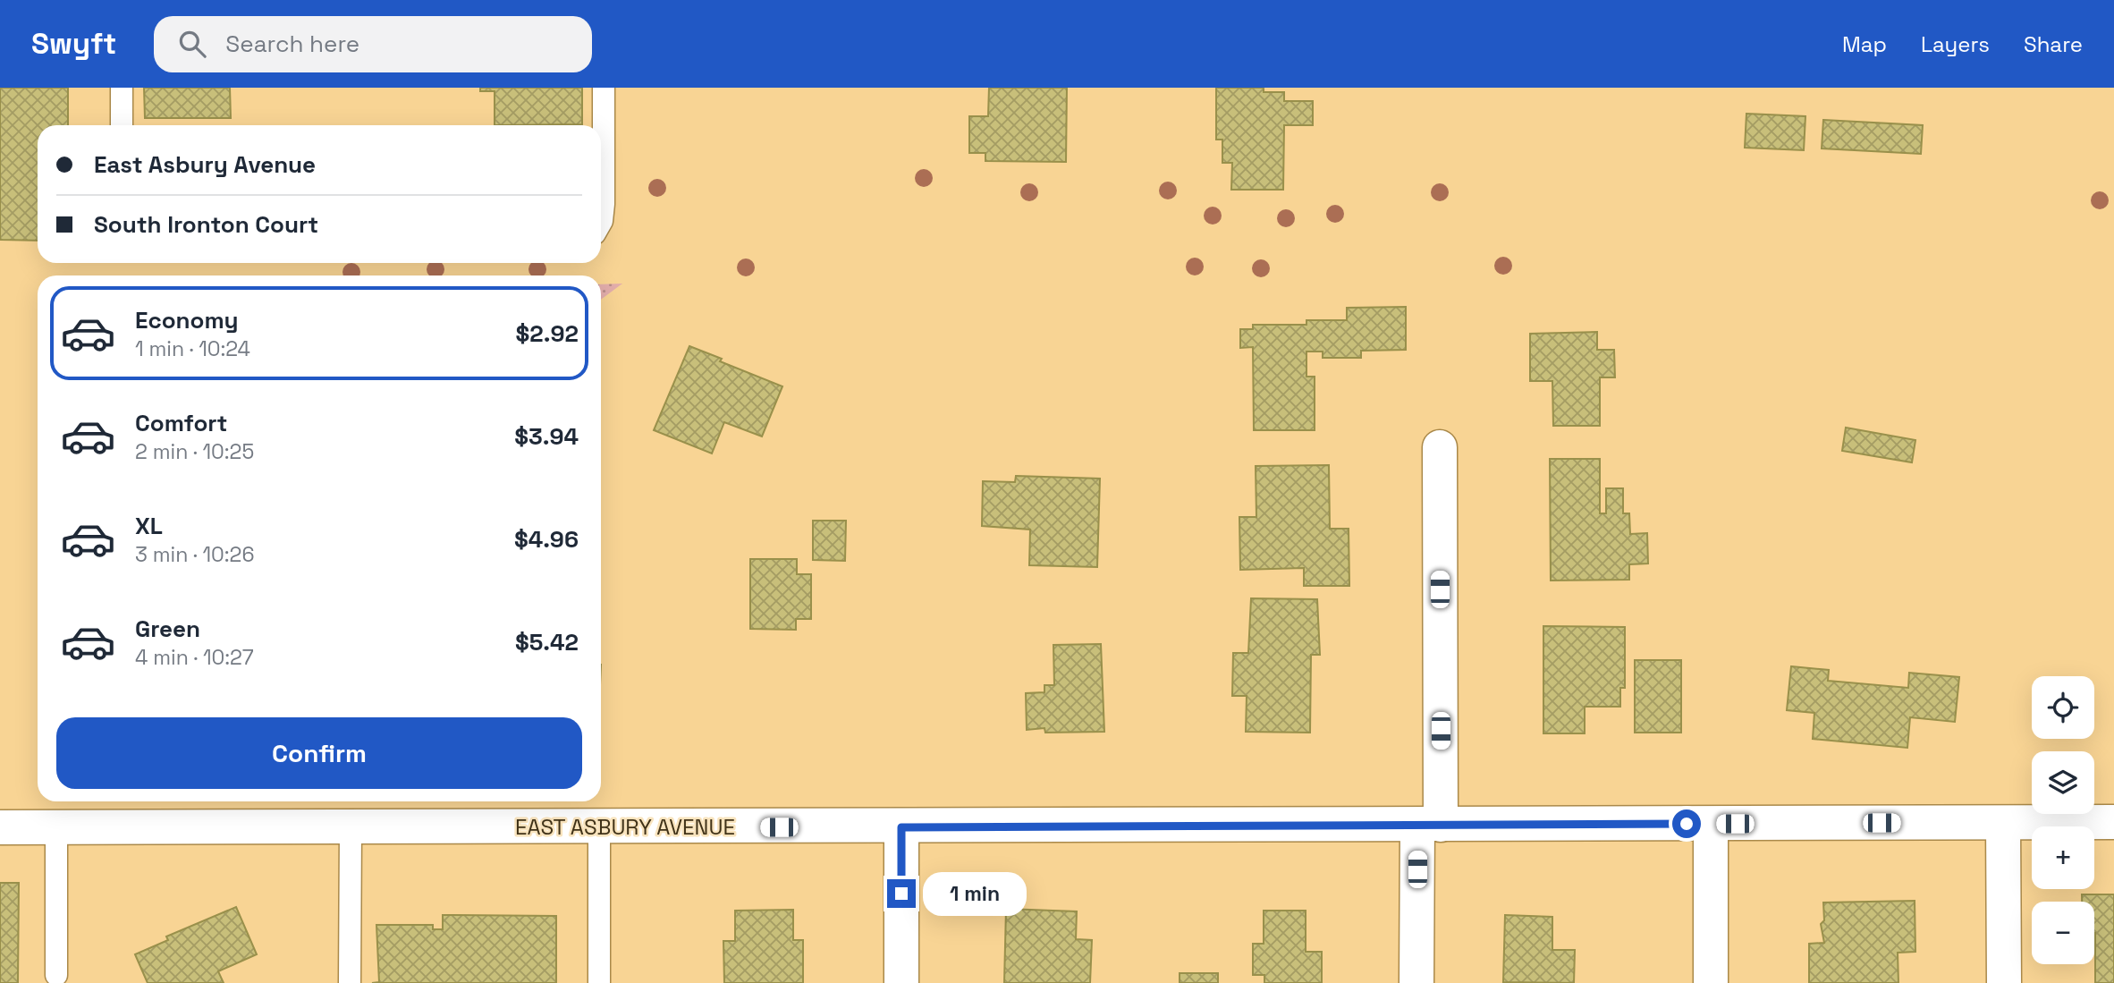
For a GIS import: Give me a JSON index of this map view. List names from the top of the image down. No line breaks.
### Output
{"streets":{"street":["EAST ASBURY AVENUE"]},"page":{"header":"Swyft","search":"Search here","nav":["Map","Layers","Share"],"banner":["East Asbury Avenue","South Ironton Court"],"list":[{"name":"Economy","note":"1 min · 10:24","value":"$2.92"},{"name":"Comfort","note":"2 min · 10:25","value":"$3.94"},{"name":"XL","note":"3 min · 10:26","value":"$4.96"},{"name":"Green","note":"4 min · 10:27","value":"$5.42"}],"map_buttons":["+","−"],"buttons":"Confirm","bubble":"1 min"}}
